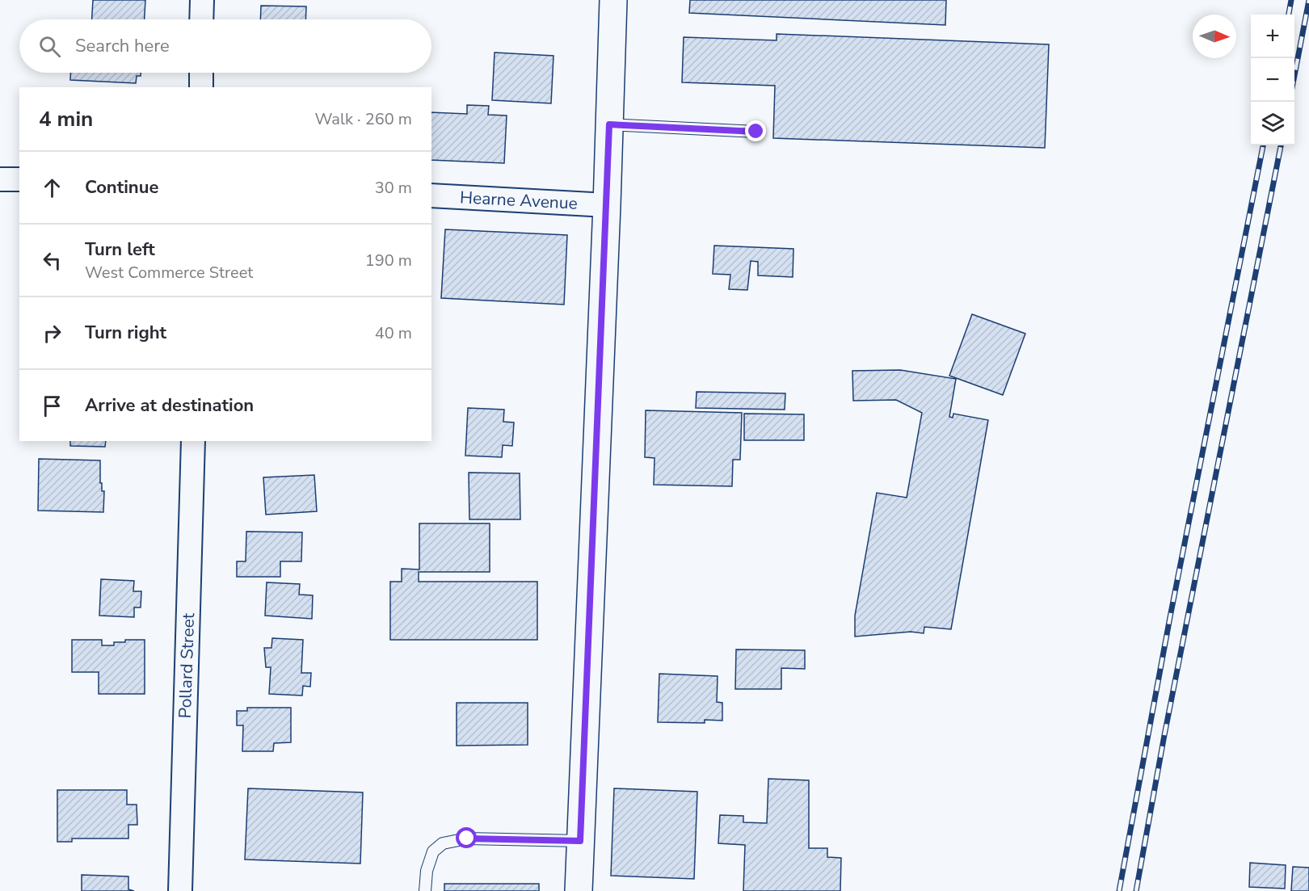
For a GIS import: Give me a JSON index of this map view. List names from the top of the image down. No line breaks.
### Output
{"streets":{"street":["Hearne Avenue","Pollard Street"]},"north":"right","page":{"map_buttons":["+","−"],"search":"Search here","heading":["4 min","Walk · 260 m"],"list":[["Continue","30 m"],["Turn left","West Commerce Street","190 m"],["Turn right","40 m"],"Arrive at destination"]}}
